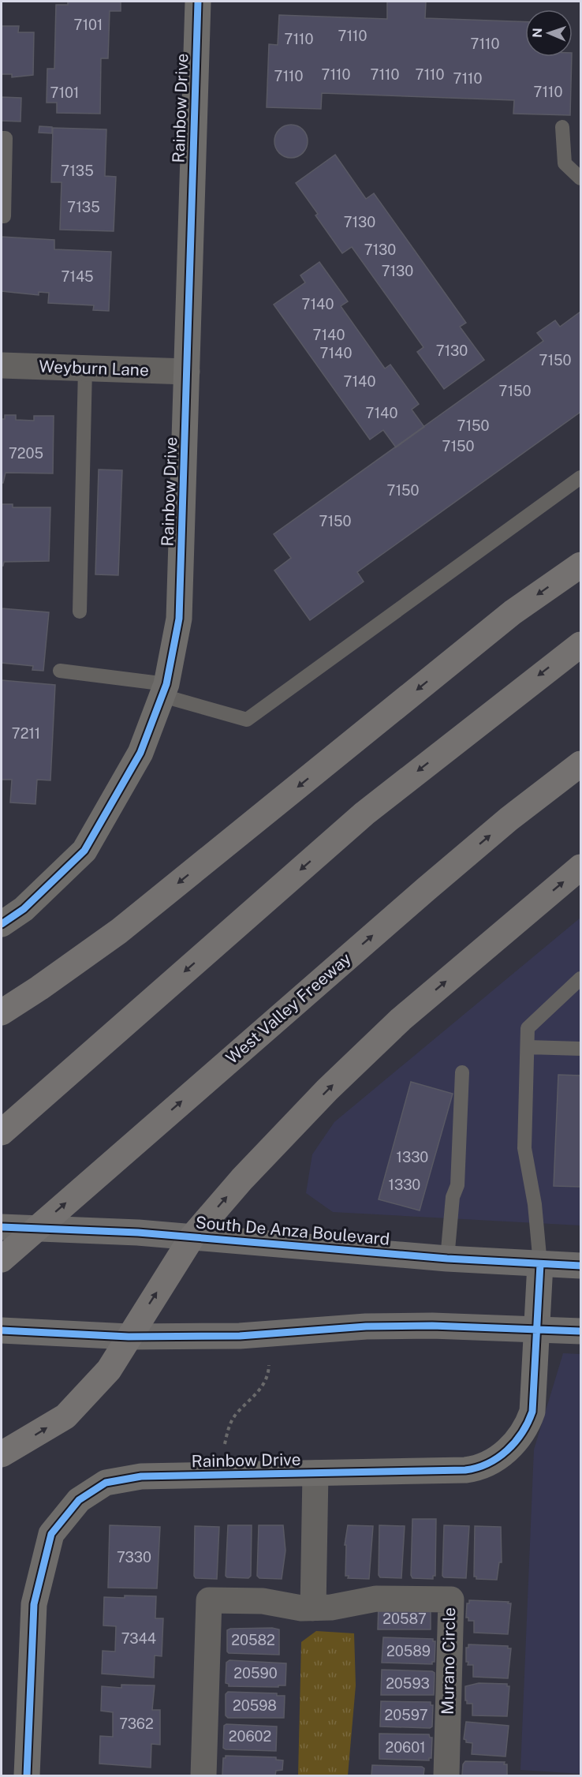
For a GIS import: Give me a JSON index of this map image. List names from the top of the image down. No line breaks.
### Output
{"streets":{"highway":["West Valley Freeway"],"main road":["South De Anza Boulevard"],"street":["Rainbow Drive","Weyburn Lane","Murano Circle"]},"crossings":[["Rainbow Drive","Weyburn Lane"],["Rainbow Drive","South De Anza Boulevard"]],"house_numbers":["7101","7110","7110","7110","7110","7110","7110","7110","7110","7110","7101","7135","7135","7130","7130","7130","7145","7140","7140","7130","7140","7150","7140","7150","7140","7150","7150","7205","7150","7150","7211","1330","1330","7330","20587","7344","20582","20589","20590","20593","20598","20597","7362","20602","20601"],"north":"left"}
